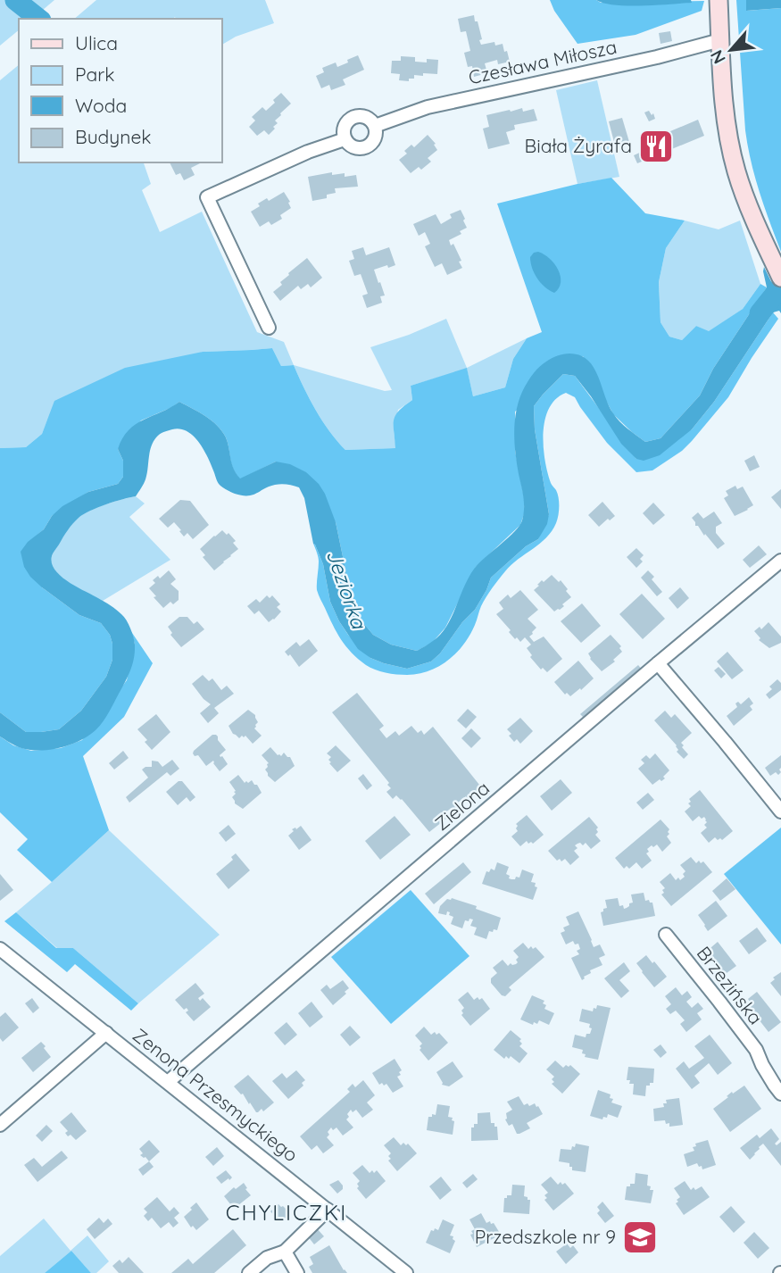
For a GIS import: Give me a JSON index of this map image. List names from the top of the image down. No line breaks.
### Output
{"streets":{"street":["Czesława Miłosza","Zielona","Brzezińska","Zenona Przesmyckiego"]},"crossings":[["Zielona","Zenona Przesmyckiego"]],"districts":["CHYLICZKI"],"water":["Jeziorka"],"places":{"restaurant":["Biała Żyrafa"],"school or university":["Przedszkole nr 9"]},"legend":["Ulica","Park","Woda","Budynek"],"north":"bottom left"}
